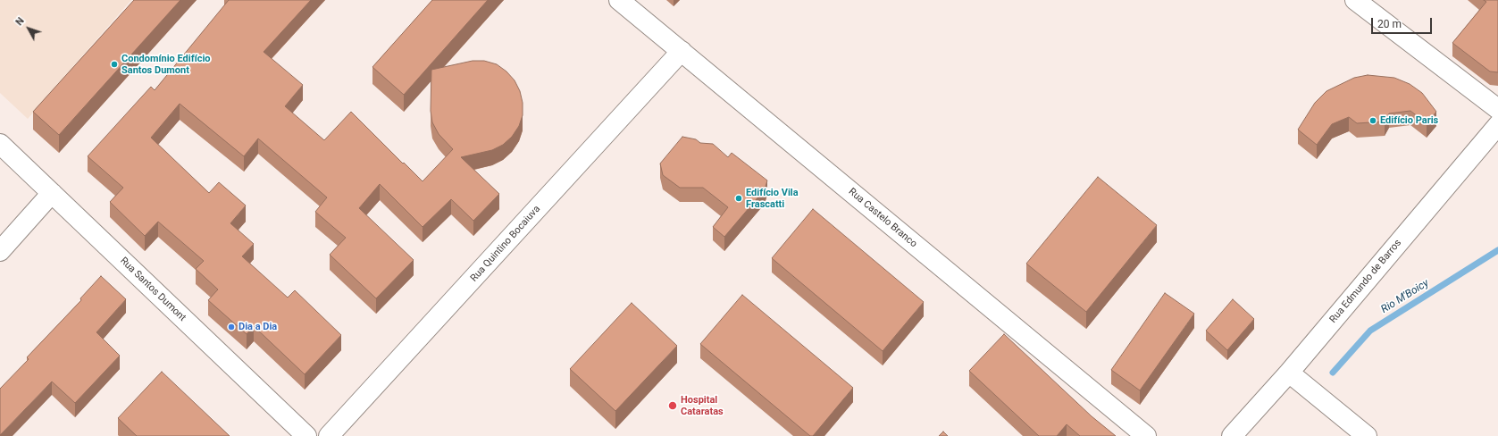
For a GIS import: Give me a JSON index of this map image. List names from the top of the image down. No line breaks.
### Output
{"streets":{"street":["Rua Castelo Branco","Rua Quintino Bocaiuva","Rua Edmundo de Barros","Rua Santos Dumont"]},"crossings":[["Rua Castelo Branco","Rua Quintino Bocaiuva"]],"water":["Rio M'Boicy"],"places":["Condomínio Edifício Santos Dumont","Edifício Paris","Edifício Vila Frascatti","Dia a Dia","Hospital Cataratas"],"scale_bar":"20 m","north":"top left"}
